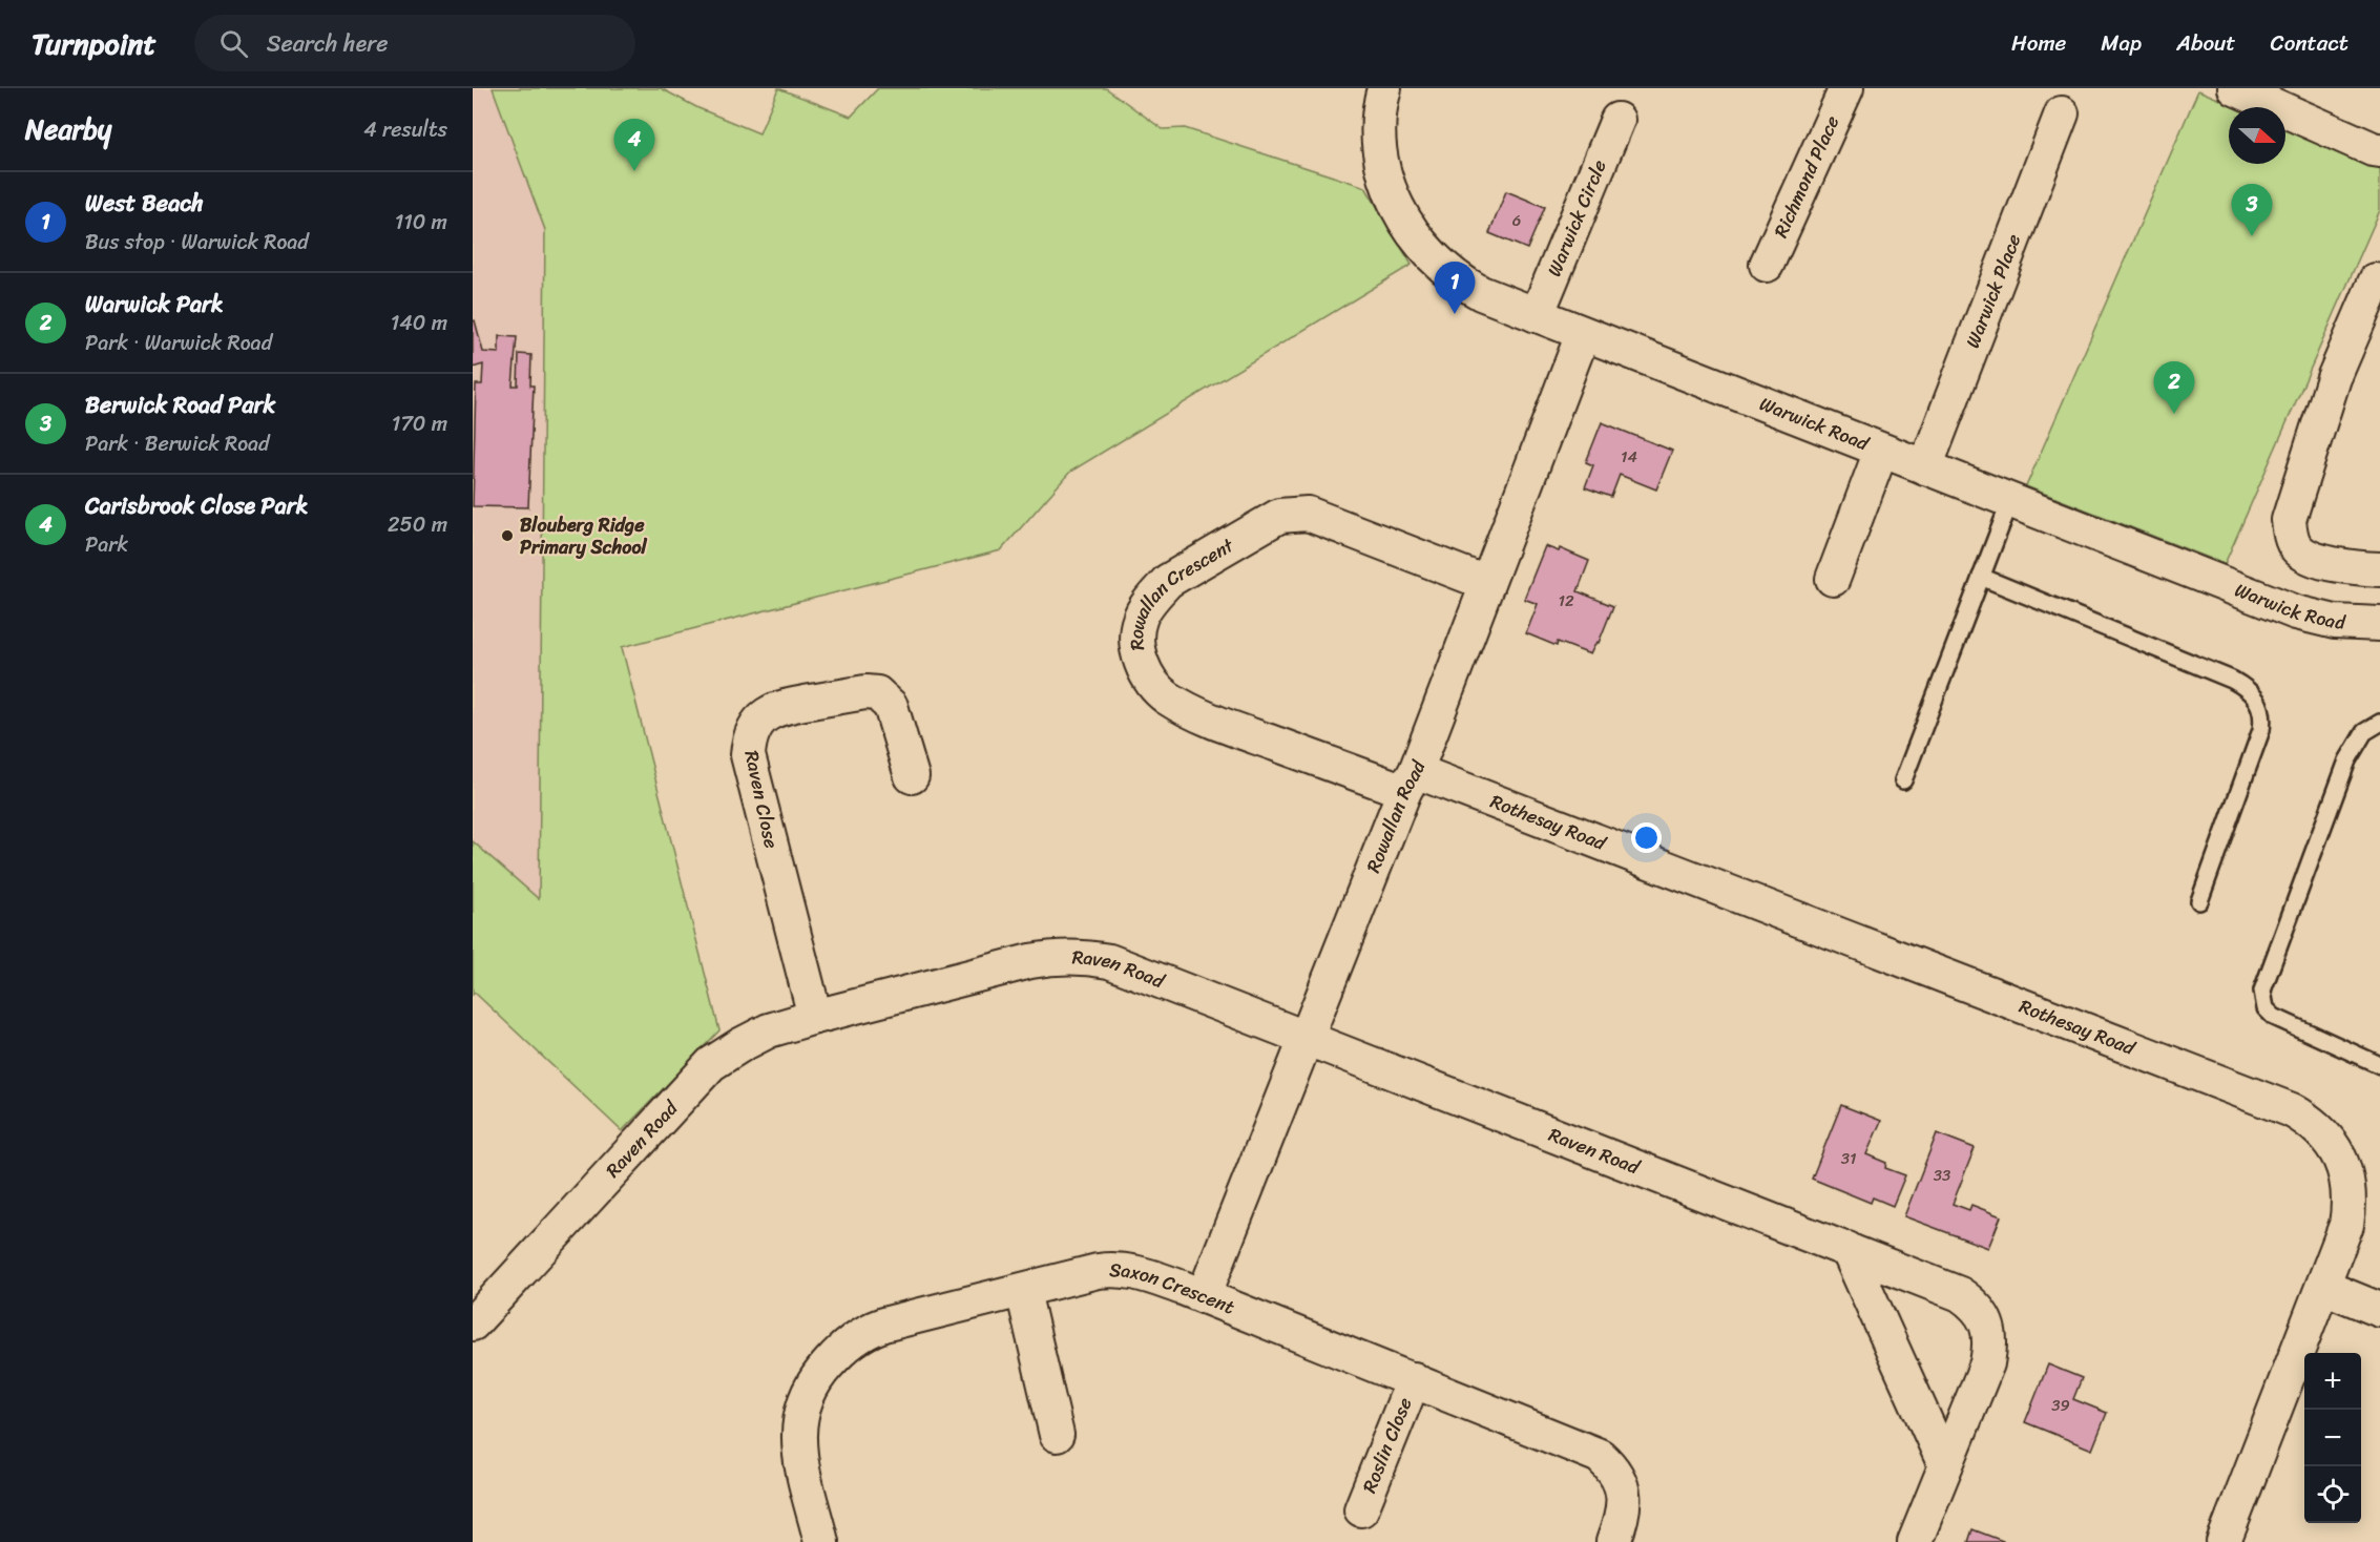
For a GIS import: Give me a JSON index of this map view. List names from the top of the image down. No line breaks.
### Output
{"streets":{"street":["Richmond Place","Warwick Circle","Warwick Place","Warwick Road","Rowallan Crescent","Raven Close","Rowallan Road","Rothesay Road","Raven Road","Saxon Crescent","Roslin Close"]},"crossings":[["Warwick Circle","Warwick Road"],["Warwick Place","Warwick Road"],["Warwick Road","Rowallan Road"],["Rowallan Crescent","Rowallan Road"],["Rowallan Crescent","Rothesay Road"],["Raven Close","Raven Road"],["Rowallan Road","Rothesay Road"],["Rowallan Road","Raven Road"],["Rowallan Road","Saxon Crescent"],["Saxon Crescent","Roslin Close"]],"places":["Blouberg Ridge Primary School"],"house_numbers":["6","14","12","31","33","39"],"north":"right","page":{"header":"Turnpoint","search":"Search here","nav":["Home","Map","About","Contact"],"heading":["Nearby","4 results"],"pins":["4","3","1","2"],"list":[{"mark":"1","name":"West Beach","note":"Bus stop · Warwick Road","value":"110 m"},{"mark":"2","name":"Warwick Park","note":"Park · Warwick Road","value":"140 m"},{"mark":"3","name":"Berwick Road Park","note":"Park · Berwick Road","value":"170 m"},{"mark":"4","name":"Carisbrook Close Park","note":"Park","value":"250 m"}],"map_buttons":["+","−"]}}
